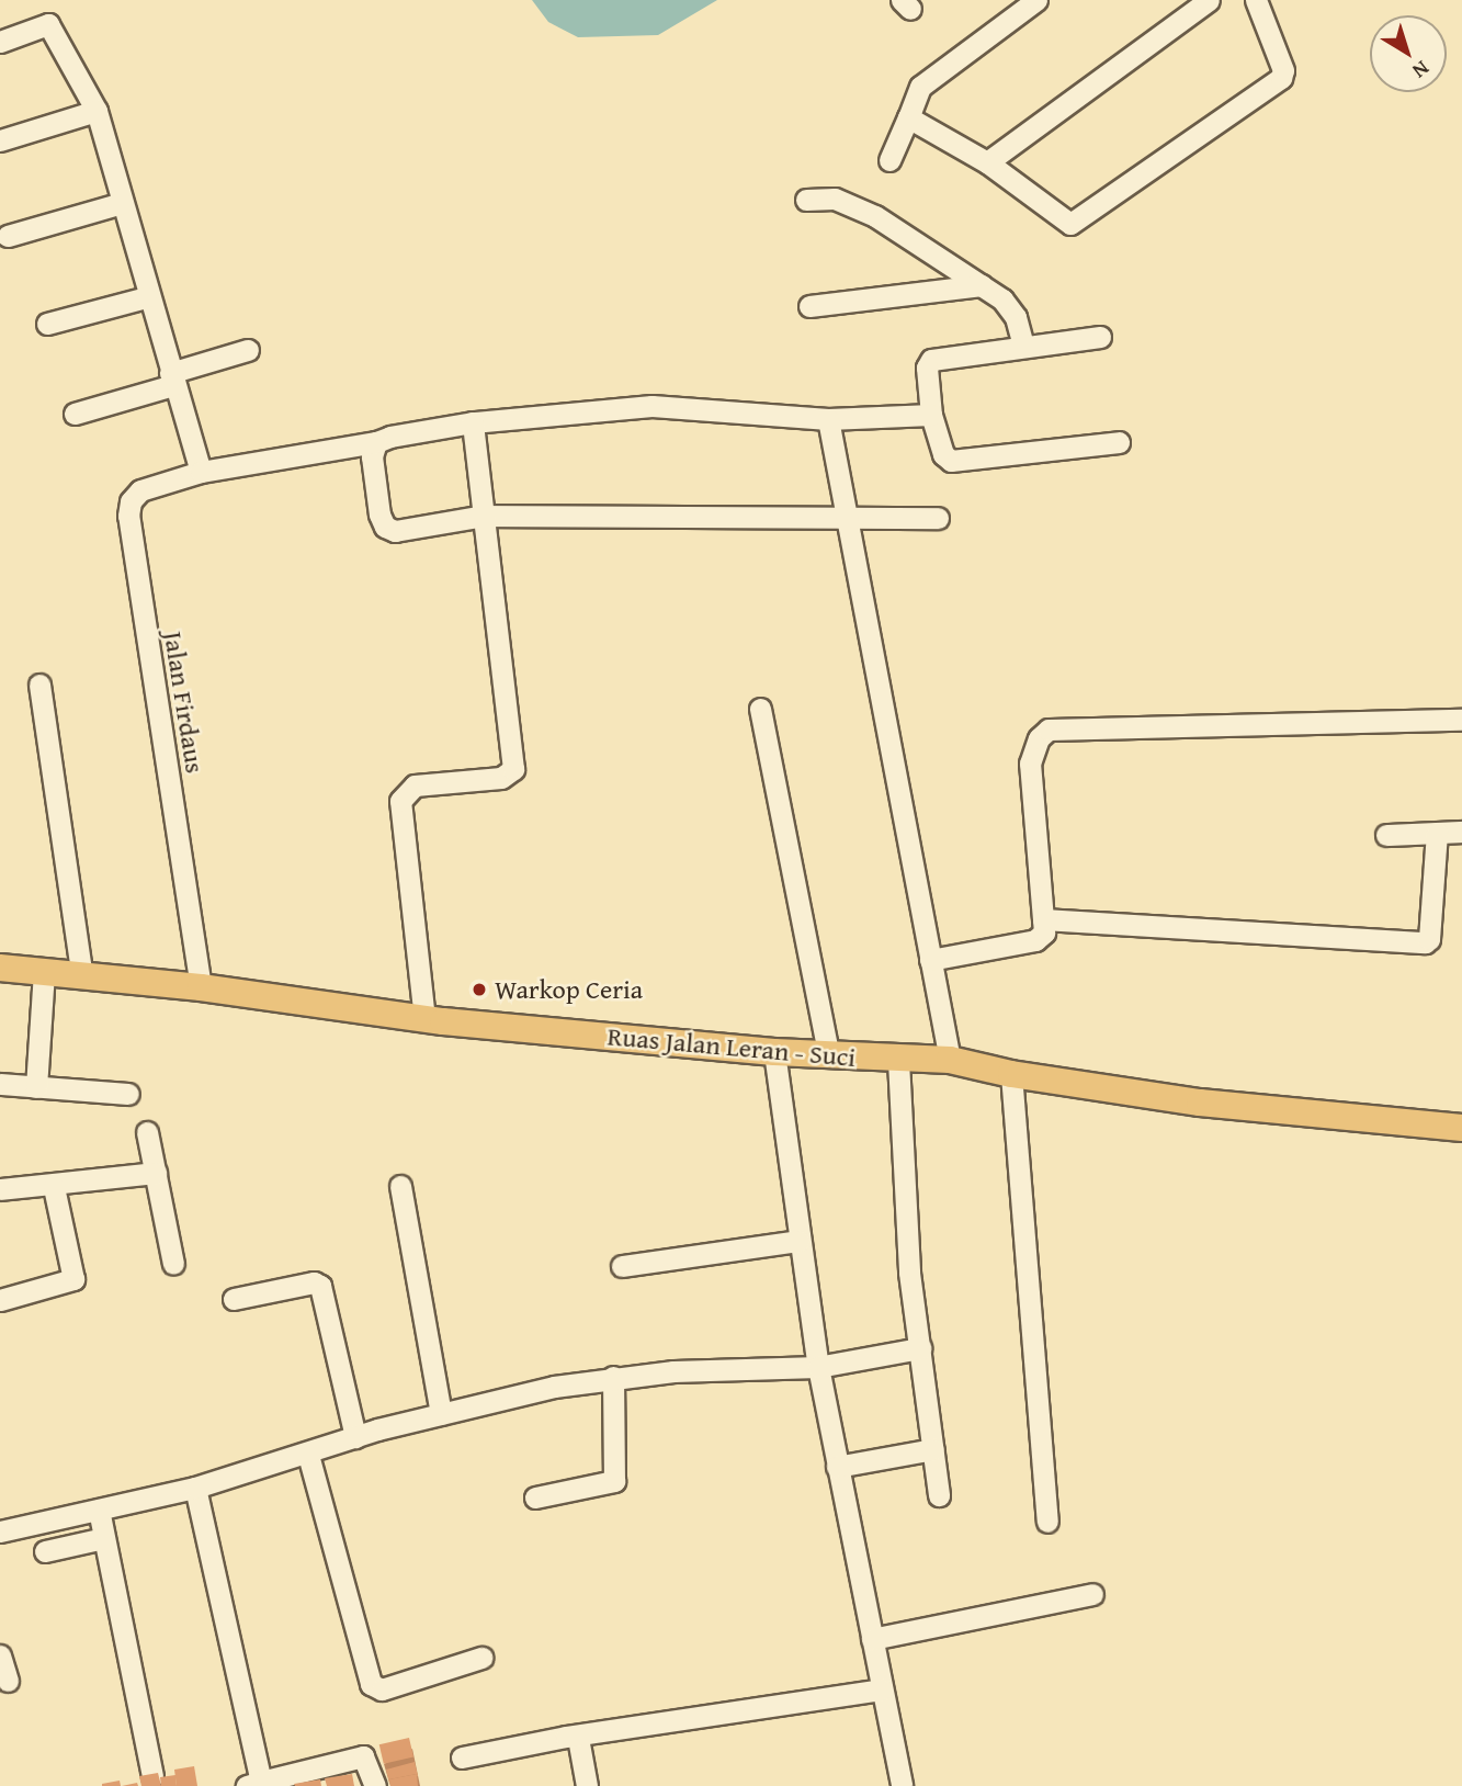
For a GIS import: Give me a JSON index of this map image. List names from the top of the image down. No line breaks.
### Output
{"streets":{"main road":["Ruas Jalan Leran - Suci"],"street":["Jalan Firdaus"]},"crossings":[["Jalan Firdaus","Ruas Jalan Leran - Suci"]],"places":["Warkop Ceria"],"north":"bottom right"}
